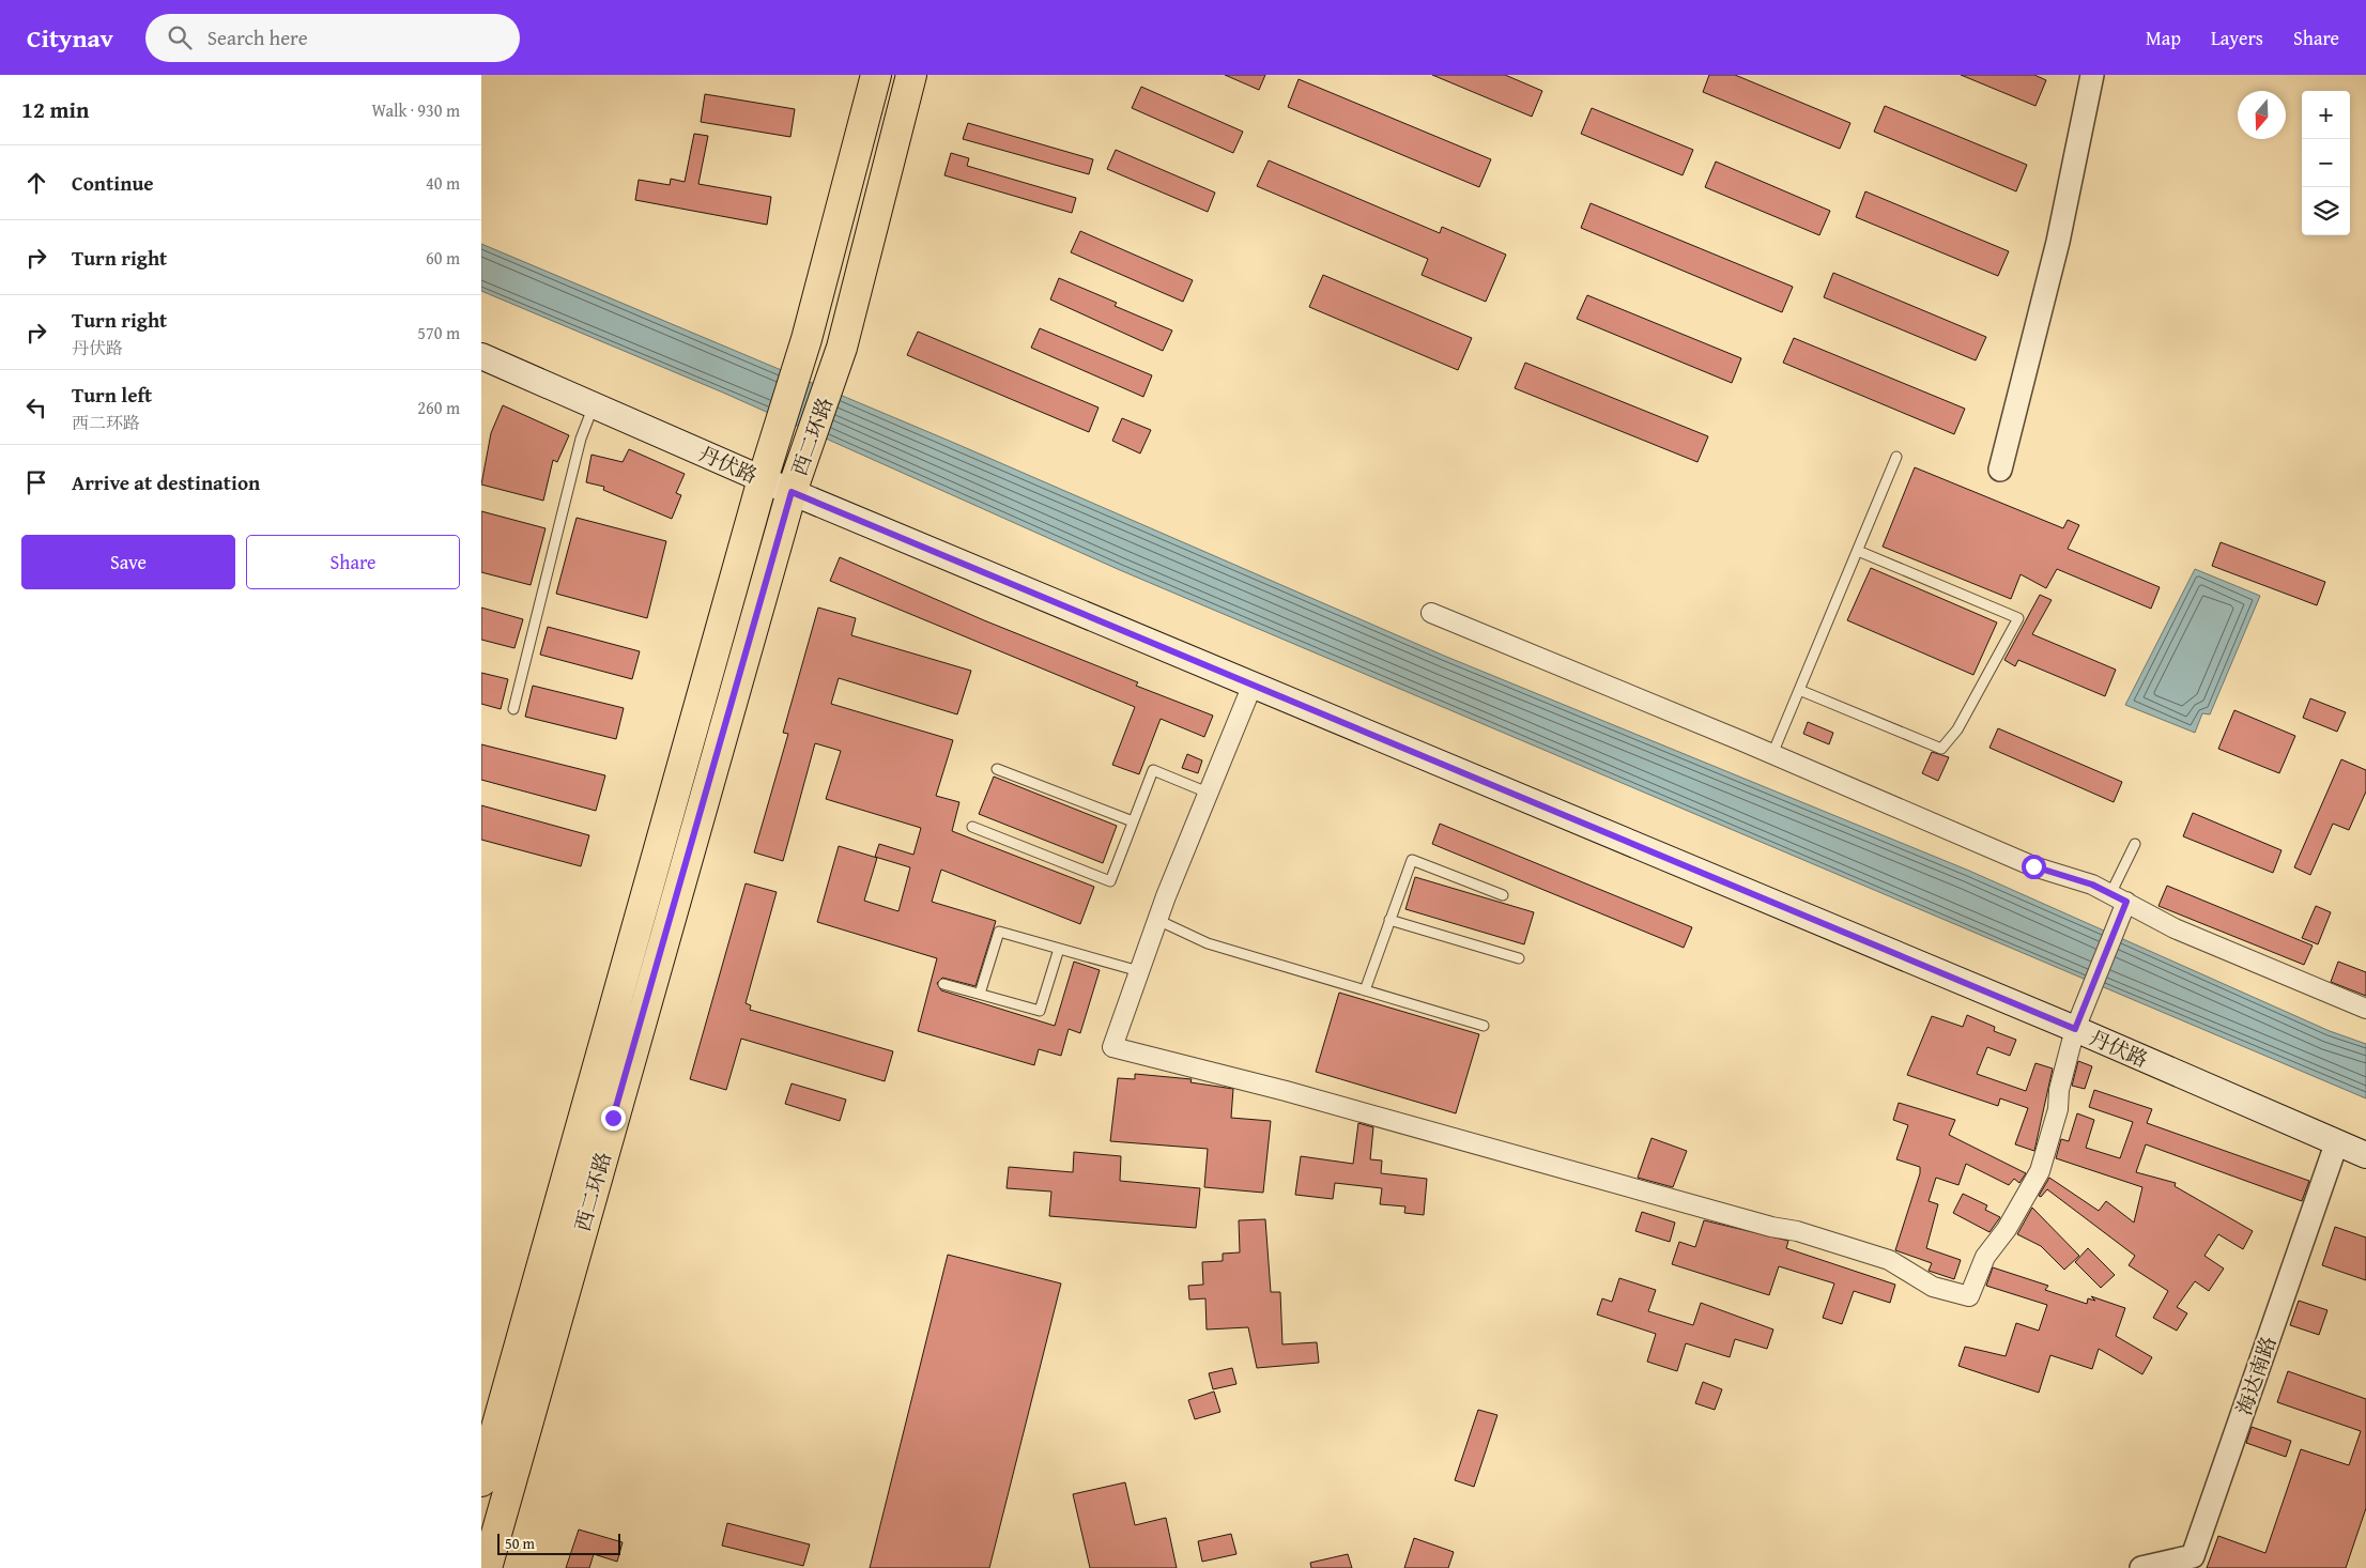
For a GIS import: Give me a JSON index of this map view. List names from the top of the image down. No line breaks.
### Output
{"streets":{"main road":["西二环路","丹伏路"],"street":["海达南路"]},"crossings":[["西二环路","丹伏路"],["丹伏路","海达南路"]],"scale_bar":"50 m","north":"bottom","page":{"header":"Citynav","search":"Search here","nav":["Map","Layers","Share"],"heading":["12 min","Walk · 930 m"],"map_buttons":["+","−"],"list":[["Continue","40 m"],["Turn right","60 m"],["Turn right","丹伏路","570 m"],["Turn left","西二环路","260 m"],"Arrive at destination"],"buttons":["Save","Share"],"scale":"50 m"}}
